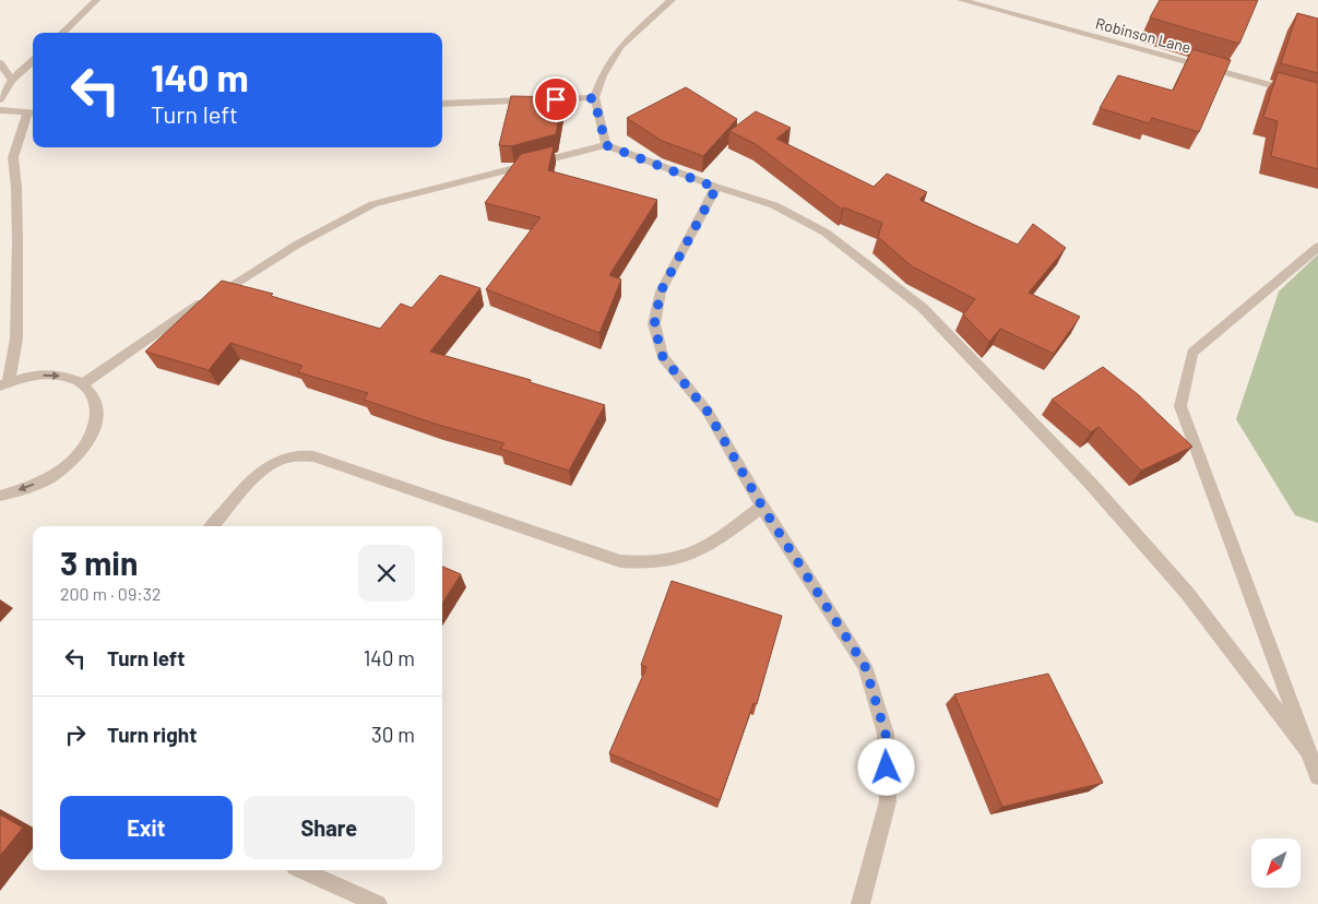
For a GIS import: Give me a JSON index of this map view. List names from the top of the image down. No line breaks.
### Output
{"streets":{"street":["Robinson Lane"]},"north":"bottom left","page":{"turn":["140 m","Turn left"],"heading":["3 min","200 m · 09:32"],"list":[{"name":"Turn left","value":"140 m"},{"name":"Turn right","value":"30 m"}],"buttons":["Exit","Share"]}}
